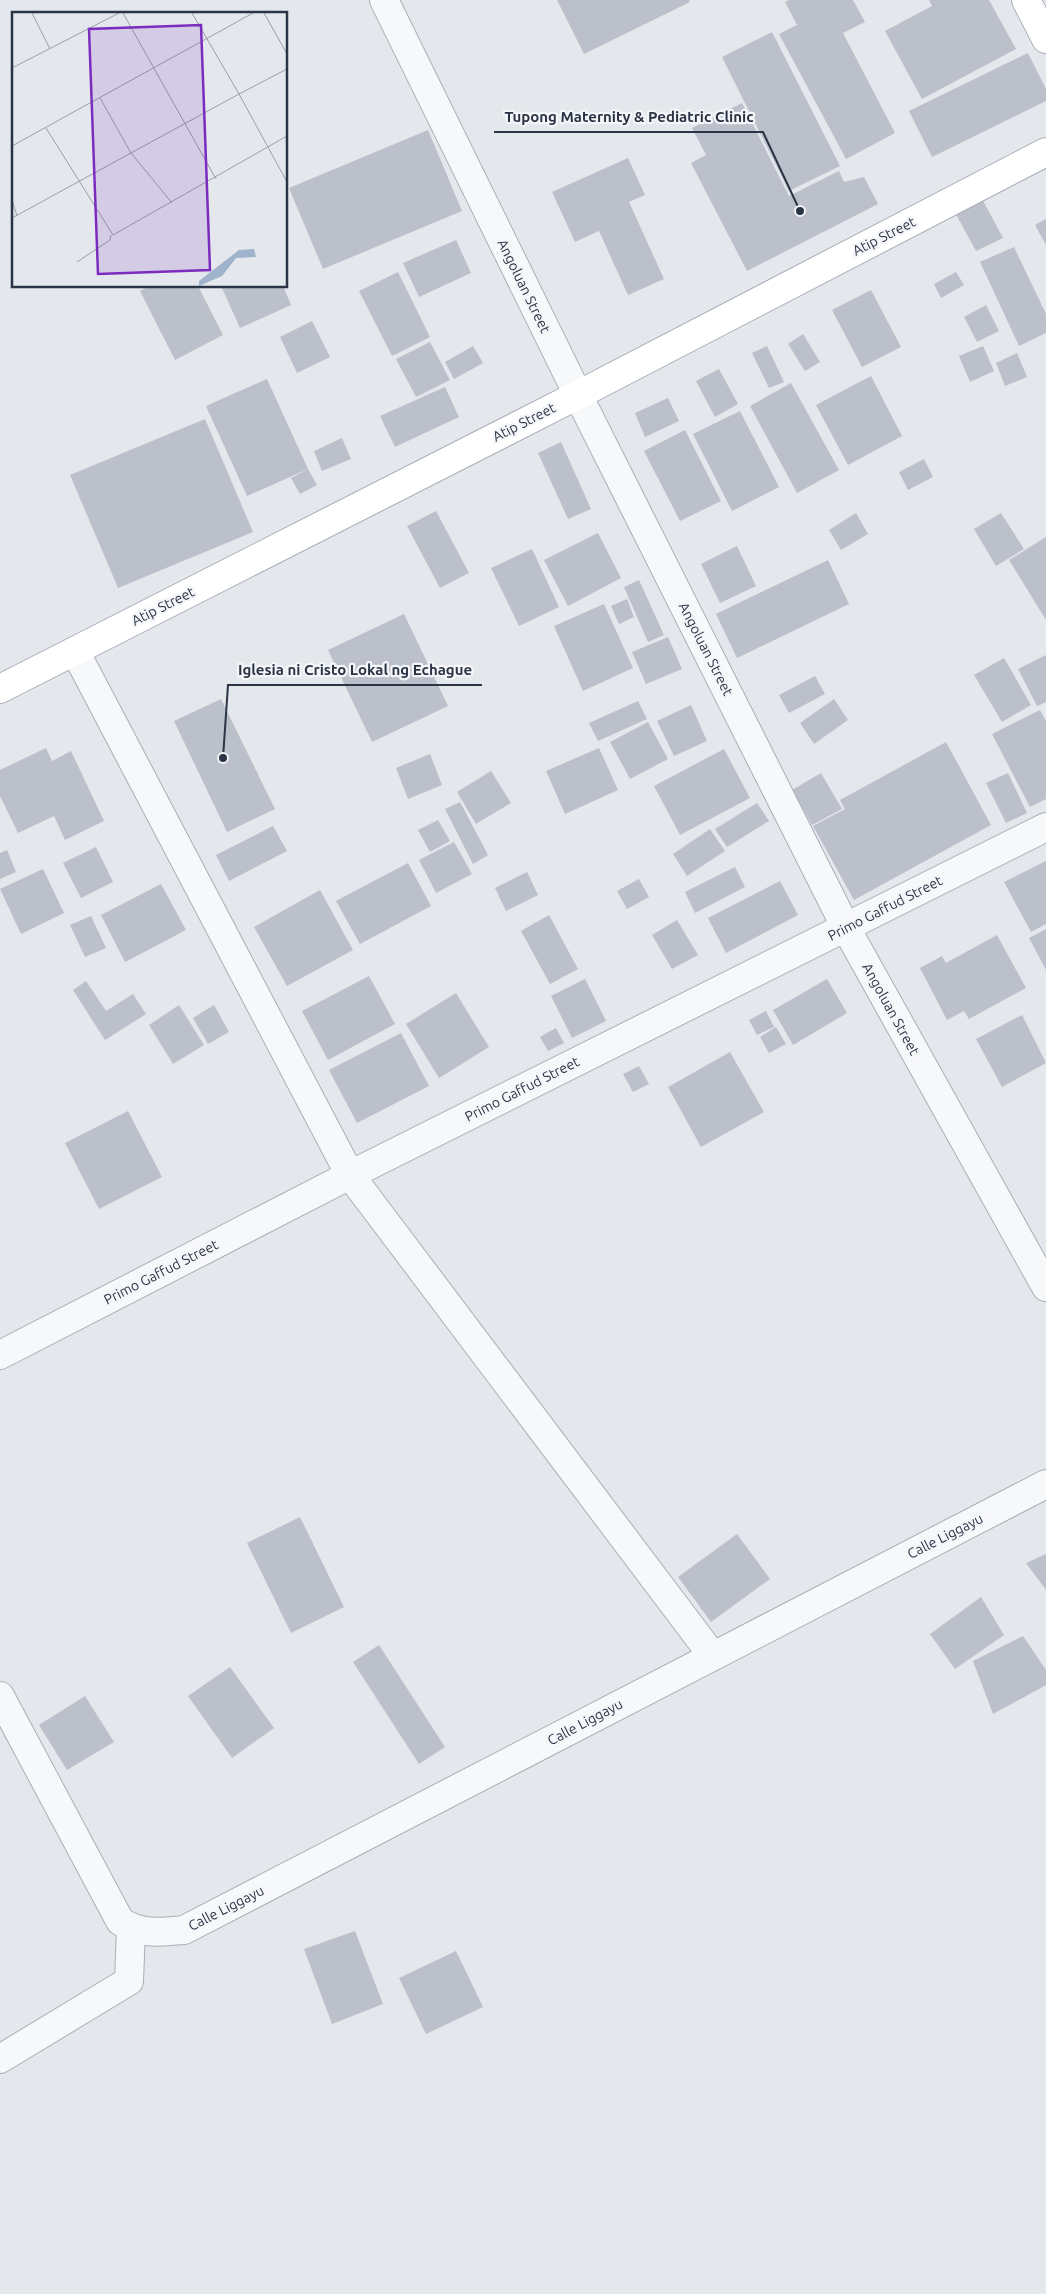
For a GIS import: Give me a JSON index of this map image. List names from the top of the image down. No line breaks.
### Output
{"streets":{"main road":["Atip Street"],"street":["Angoluan Street","Primo Gaffud Street","Calle Liggayu"]},"crossings":[["Atip Street","Angoluan Street"],["Angoluan Street","Primo Gaffud Street"]],"places":["Tupong Maternity & Pediatric Clinic","Iglesia ni Cristo Lokal ng Echague"]}
